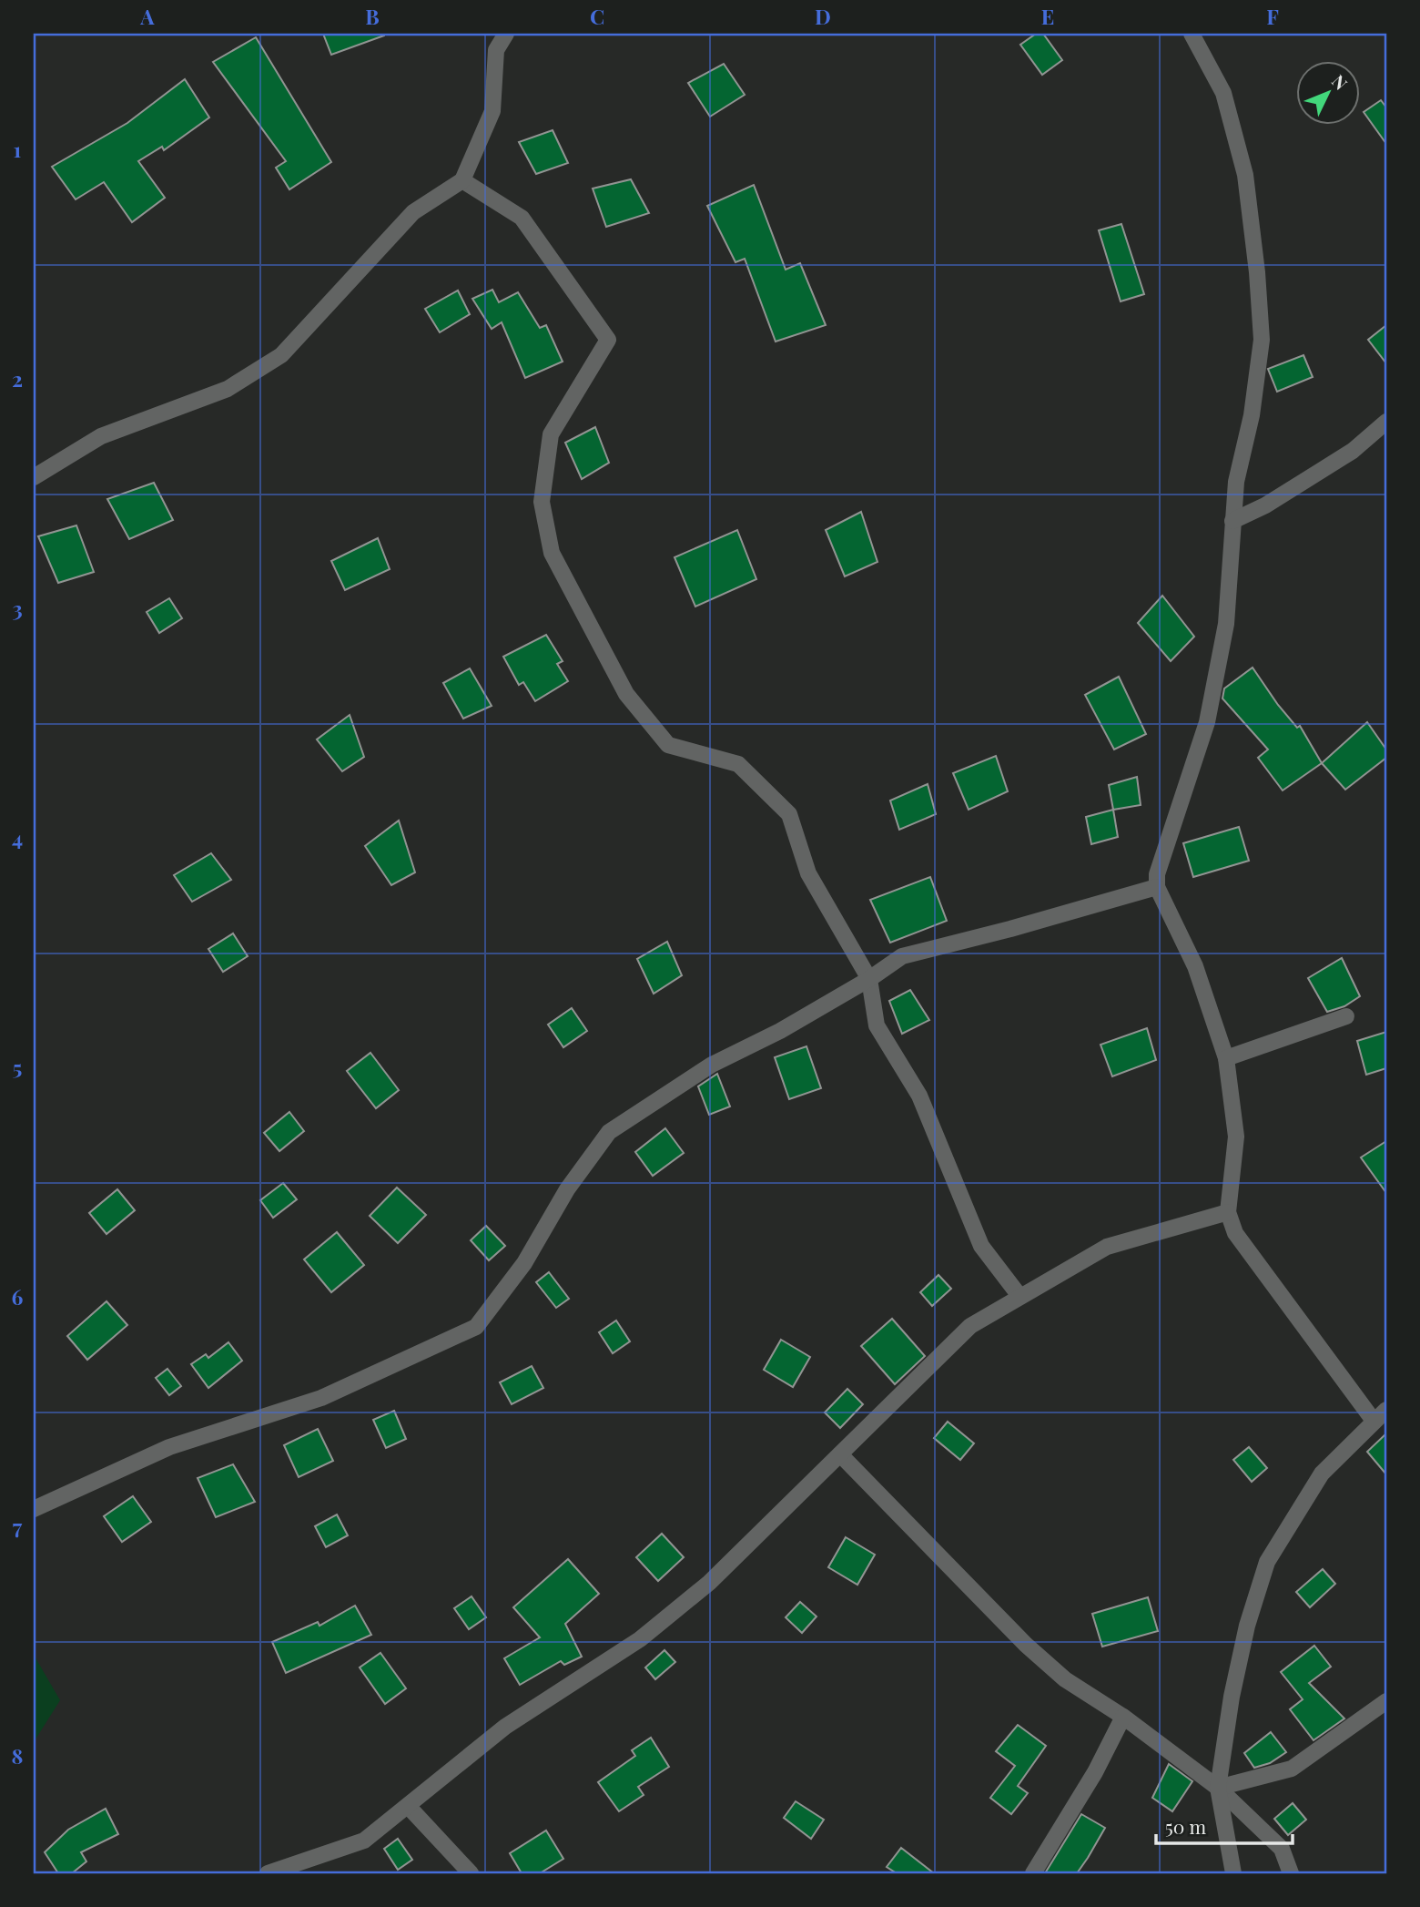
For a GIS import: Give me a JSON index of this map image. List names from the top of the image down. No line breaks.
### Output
{"scale_bar":"50 m","north":"top right","grid":{"columns":["A","B","C","D","E","F"],"rows":["1","2","3","4","5","6","7","8"]}}
